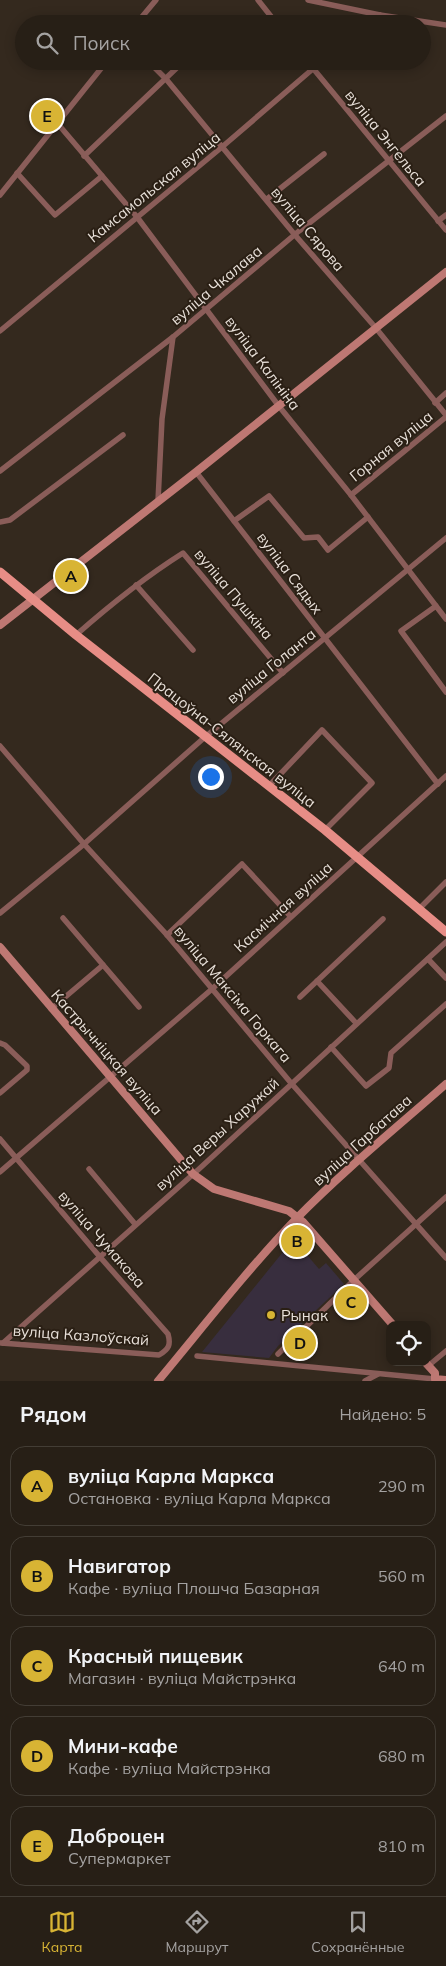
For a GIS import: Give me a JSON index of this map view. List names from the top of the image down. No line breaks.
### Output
{"streets":{"main road":["Працоўна-Сялянская вуліца"],"street":["вуліца Энгельса","Камсамольская вуліца","вуліца Сярова","вуліца Чкалава","вуліца Калініна","Горная вуліца","вуліца Сядых","вуліца Пушкіна","вуліца Голанта","Касмічная вуліца","вуліца Максіма Горкага","Кастрычніцкая вуліца","вуліца Веры Харужай","вуліца Гарбатава","вуліца Чумакова","вуліца Казлоўскай"]},"crossings":[["вуліца Энгельса","вуліца Чкалава"],["Камсамольская вуліца","вуліца Сярова"],["Камсамольская вуліца","вуліца Калініна"],["вуліца Сярова","вуліца Чкалава"],["вуліца Сярова","Горная вуліца"],["вуліца Чкалава","вуліца Калініна"],["вуліца Калініна","Горная вуліца"],["вуліца Калініна","вуліца Голанта"],["вуліца Сядых","вуліца Голанта"],["вуліца Сядых","Касмічная вуліца"],["вуліца Пушкіна","вуліца Голанта"],["вуліца Пушкіна","Працоўна-Сялянская вуліца"],["вуліца Голанта","Працоўна-Сялянская вуліца"],["вуліца Голанта","вуліца Максіма Горкага"],["Працоўна-Сялянская вуліца","Касмічная вуліца"],["Касмічная вуліца","вуліца Максіма Горкага"],["Касмічная вуліца","Кастрычніцкая вуліца"],["Касмічная вуліца","вуліца Чумакова"],["вуліца Максіма Горкага","вуліца Веры Харужай"],["вуліца Максіма Горкага","вуліца Гарбатава"],["Кастрычніцкая вуліца","вуліца Веры Харужай"],["Кастрычніцкая вуліца","вуліца Гарбатава"],["вуліца Веры Харужай","вуліца Чумакова"],["вуліца Веры Харужай","вуліца Казлоўскай"],["вуліца Чумакова","вуліца Казлоўскай"]],"places":["Рынак"],"page":{"search":"Поиск","pins":["E","A","B","C","D"],"heading":["Рядом","Найдено: 5"],"list":[{"mark":"A","name":"вуліца Карла Маркса","note":"Остановка · вуліца Карла Маркса","value":"290 m"},{"mark":"B","name":"Навигатор","note":"Кафе · вуліца Плошча Базарная","value":"560 m"},{"mark":"C","name":"Красный пищевик","note":"Магазин · вуліца Майстрэнка","value":"640 m"},{"mark":"D","name":"Мини-кафе","note":"Кафе · вуліца Майстрэнка","value":"680 m"},{"mark":"E","name":"Доброцен","note":"Супермаркет","value":"810 m"}],"nav":["Карта","Маршрут","Сохранённые"]}}
